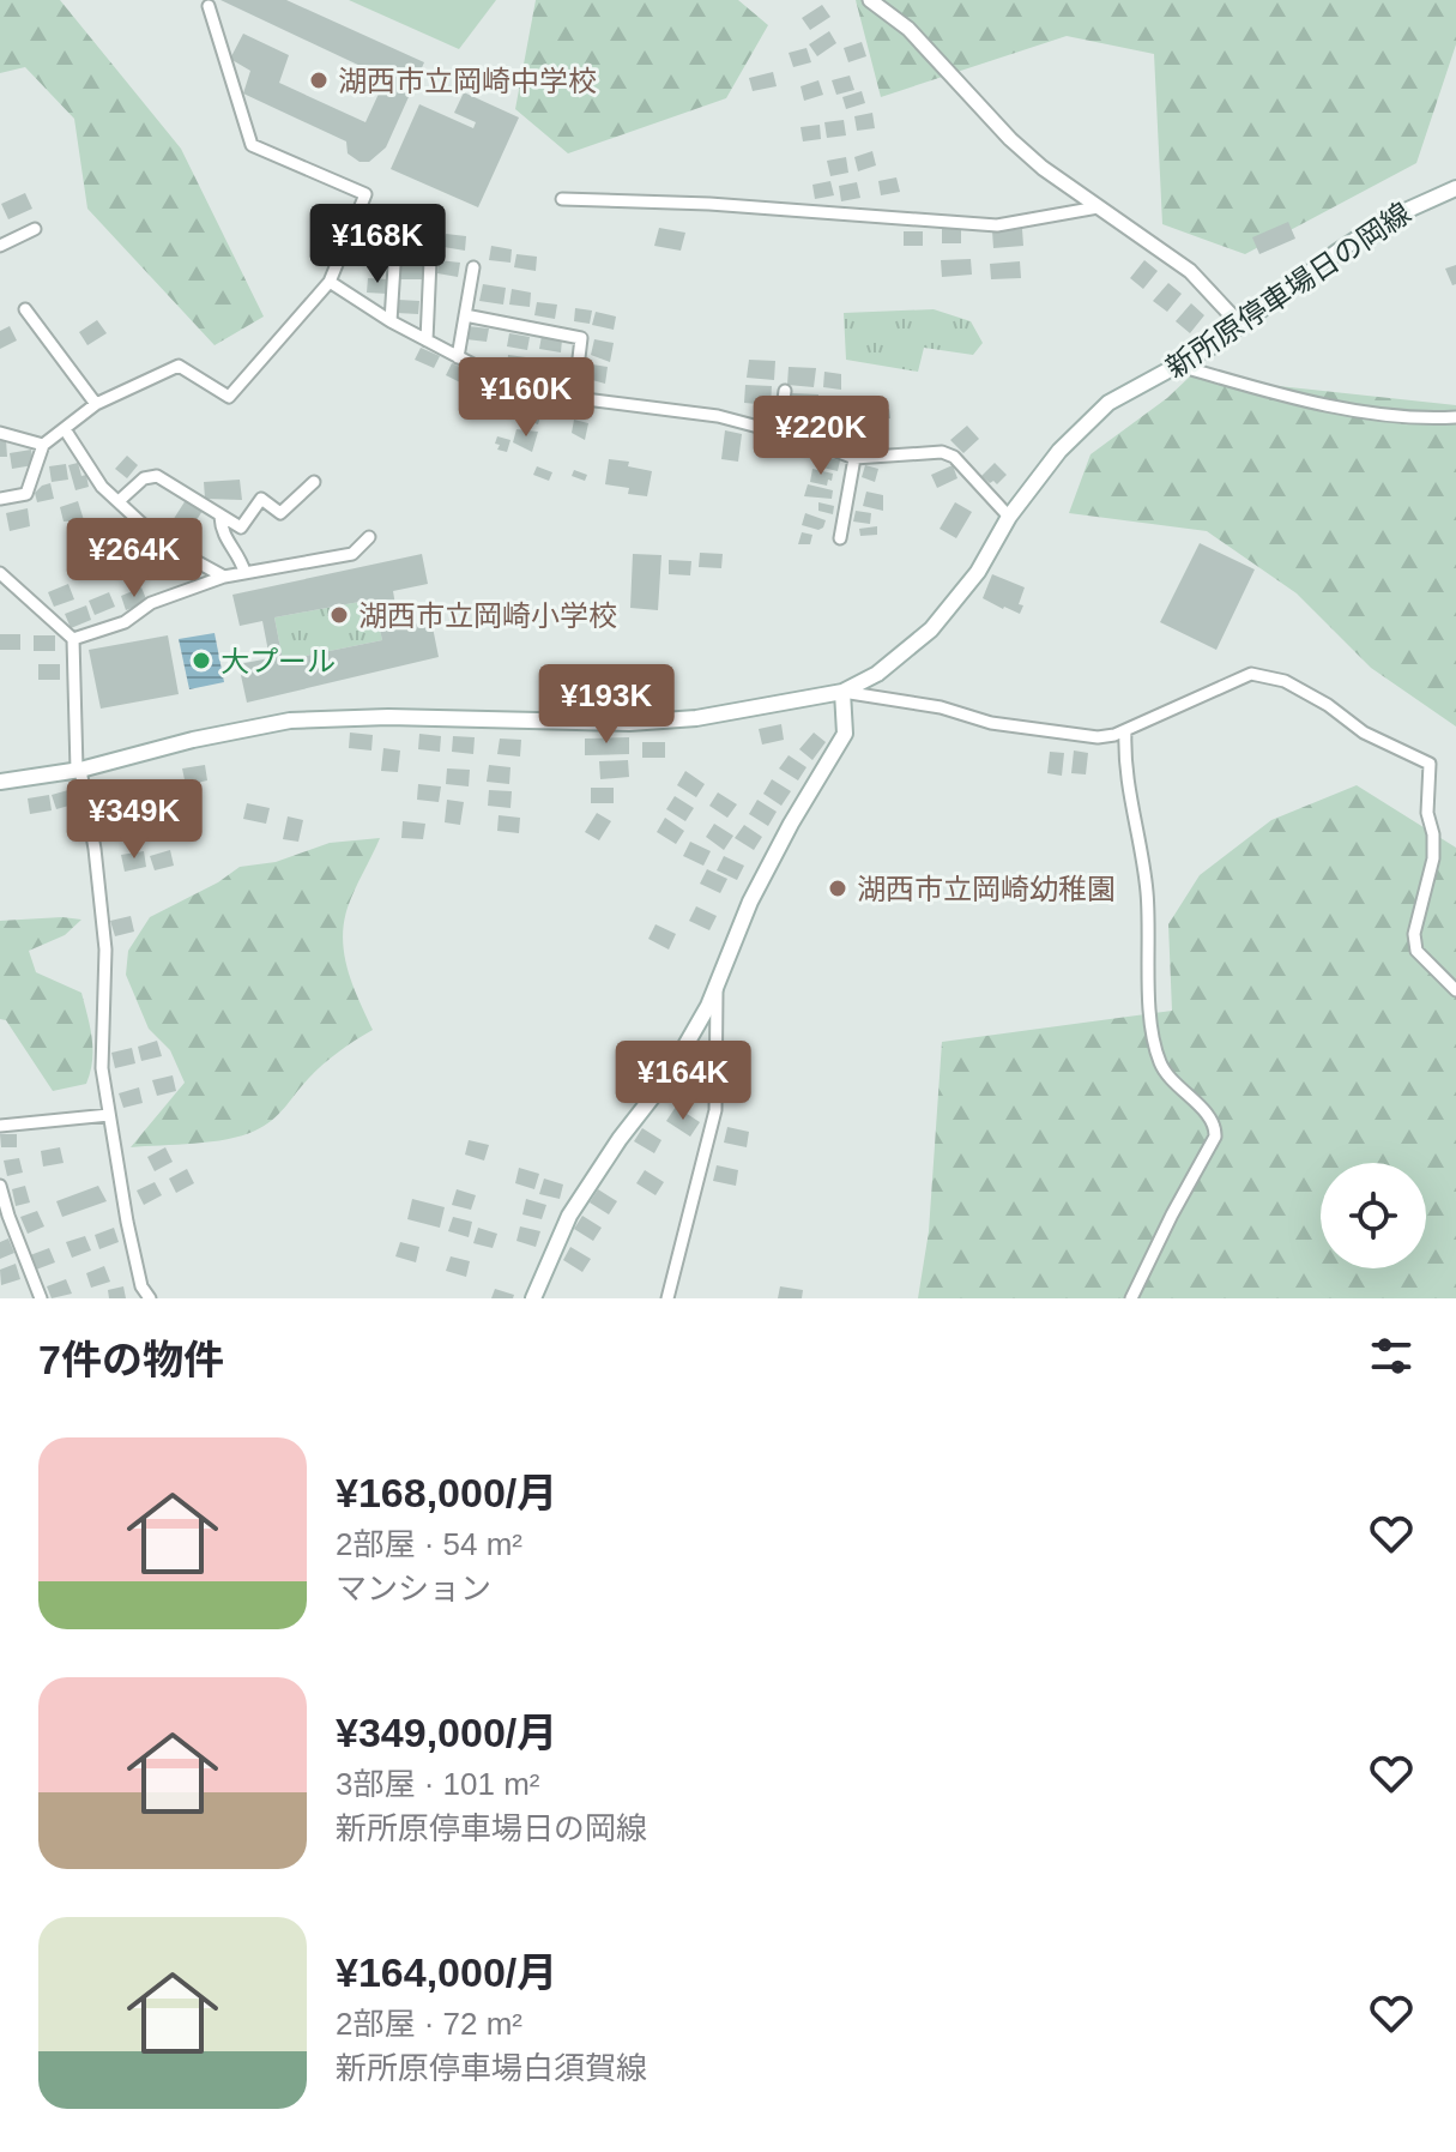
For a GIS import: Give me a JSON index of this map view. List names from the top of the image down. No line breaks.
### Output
{"streets":{"main road":["新所原停車場日の岡線"]},"places":["湖西市立岡崎中学校","湖西市立岡崎小学校","大プール","湖西市立岡崎幼稚園"],"page":{"price":["¥168K","¥160K","¥220K","¥264K","¥193K","¥349K","¥164K"],"heading":"7件の物件","list":[{"name":"¥168,000/月","note":"2部屋 · 54 m² · マンション"},{"name":"¥349,000/月","note":"3部屋 · 101 m² · 新所原停車場日の岡線"},{"name":"¥164,000/月","note":"2部屋 · 72 m² · 新所原停車場白須賀線"}]}}
